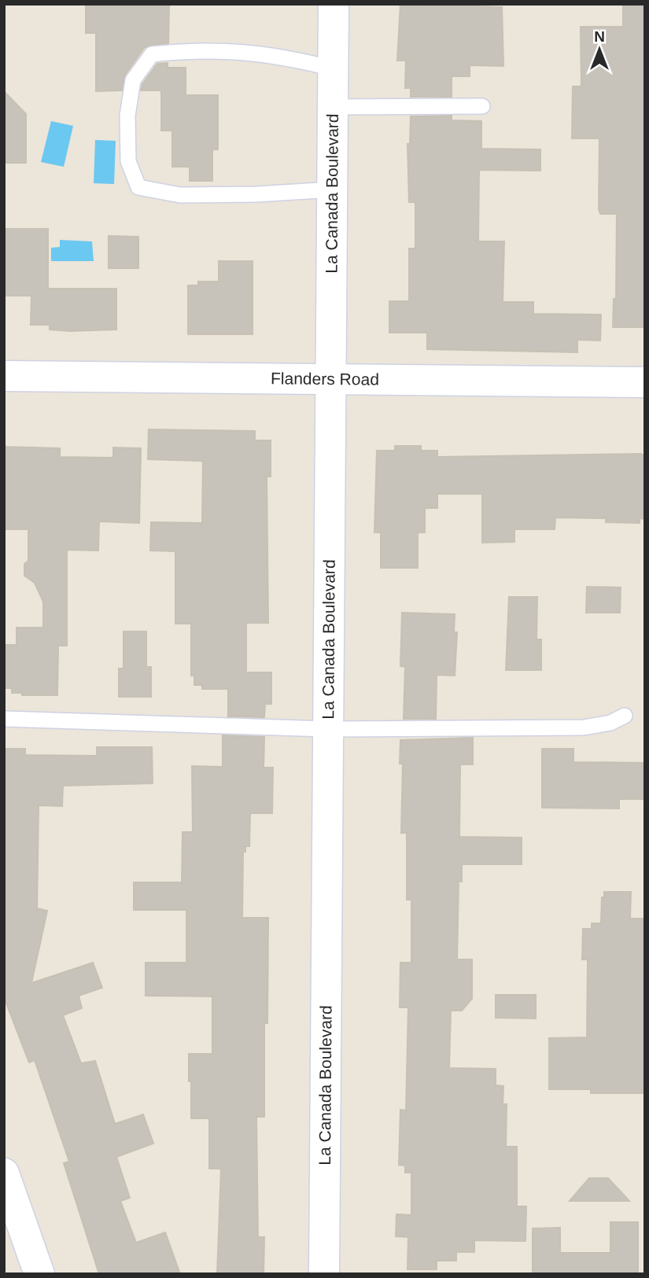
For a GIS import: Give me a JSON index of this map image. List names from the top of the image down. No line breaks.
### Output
{"streets":{"street":["La Canada Boulevard","Flanders Road"]},"crossings":[["La Canada Boulevard","Flanders Road"]],"north":"top"}
